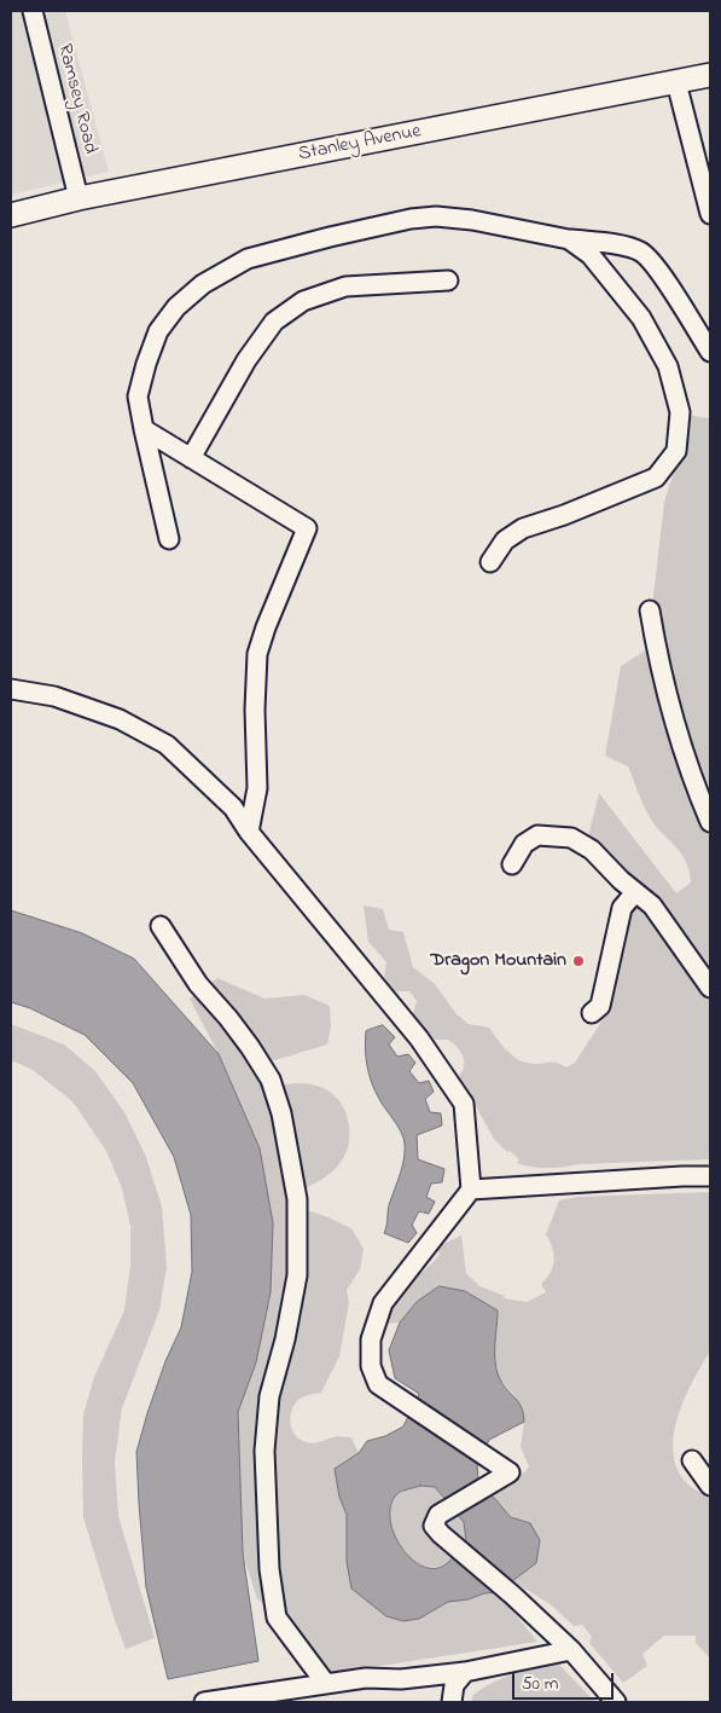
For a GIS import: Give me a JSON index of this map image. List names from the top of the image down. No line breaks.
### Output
{"streets":{"main road":["Stanley Avenue"],"street":["Ramsey Road"]},"crossings":[["Ramsey Road","Stanley Avenue"]],"places":["Dragon Mountain"],"scale_bar":"50 m"}
